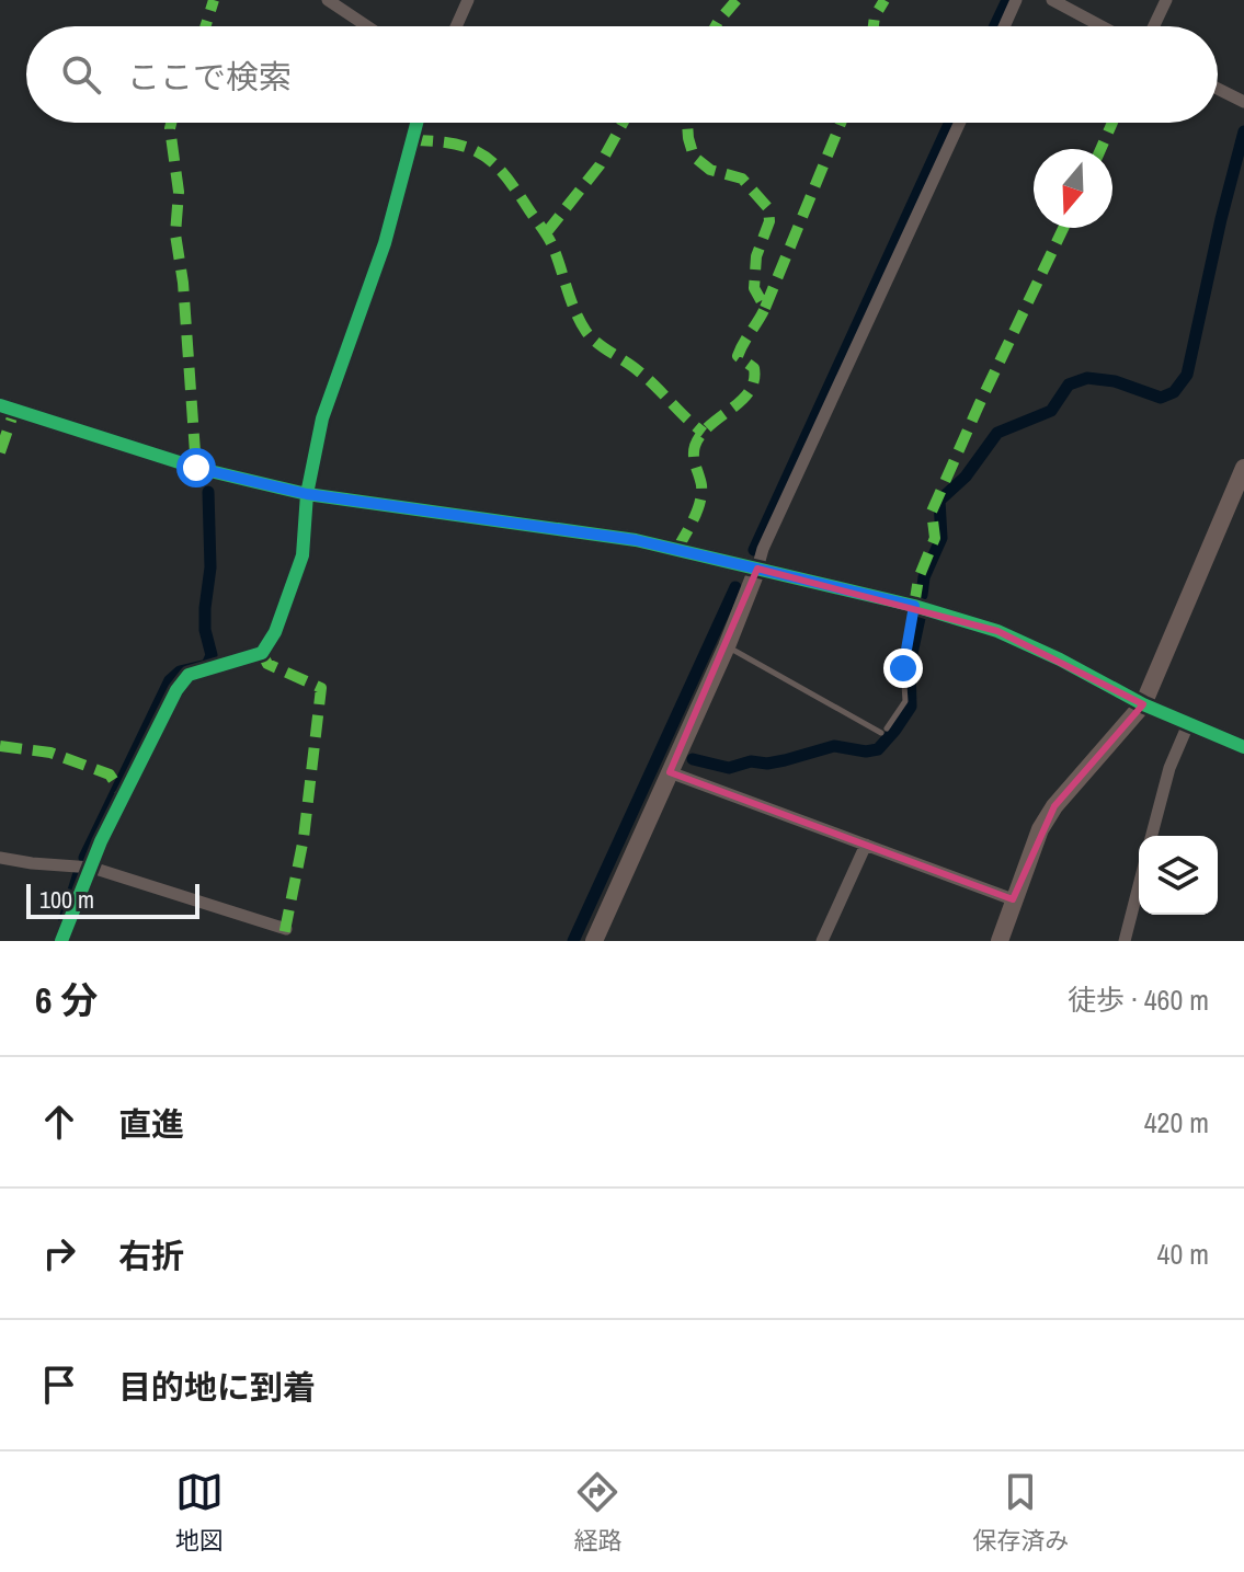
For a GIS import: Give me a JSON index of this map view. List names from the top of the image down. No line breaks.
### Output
{"scale_bar":"100 m","north":"bottom","page":{"search":"ここで検索","scale":"100 m","heading":["6 分","徒歩 · 460 m"],"list":[["直進","420 m"],["右折","40 m"],"目的地に到着"],"nav":["地図","経路","保存済み"]}}
